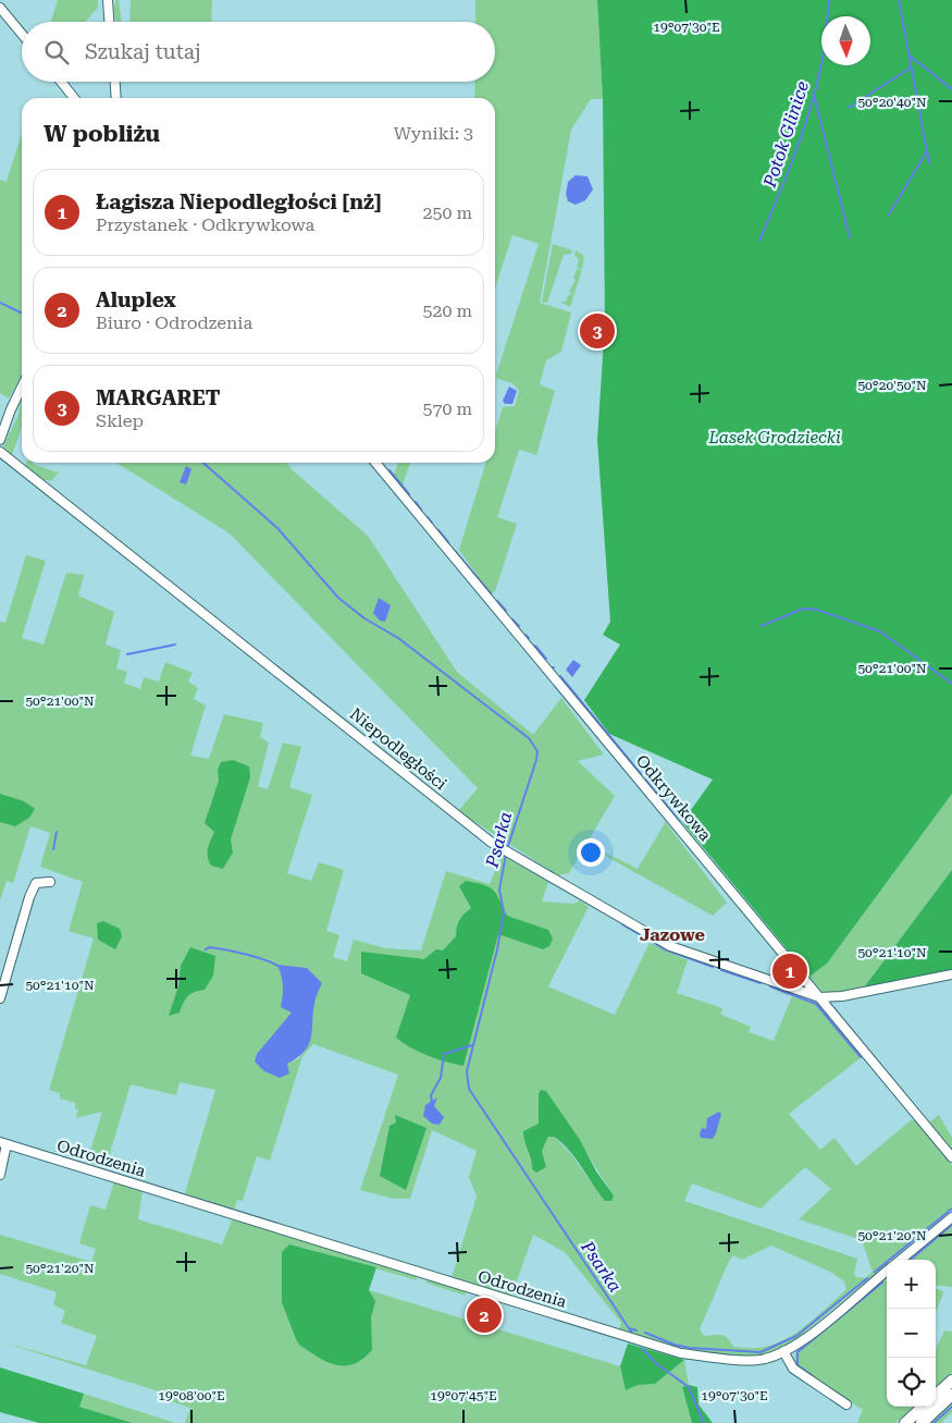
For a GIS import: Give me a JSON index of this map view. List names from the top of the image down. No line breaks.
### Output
{"streets":{"street":["Niepodległości","Odkrywkowa","Odrodzenia"]},"crossings":[["Niepodległości","Odkrywkowa"]],"districts":["Jazowe"],"water":["Potok Glinice","Psarka"],"parks":["Lasek Grodziecki"],"north":"bottom","page":{"search":"Szukaj tutaj","heading":["W pobliżu","Wyniki: 3"],"list":[{"mark":"1","name":"Łagisza Niepodległości [nż]","note":"Przystanek · Odkrywkowa","value":"250 m"},{"mark":"2","name":"Aluplex","note":"Biuro · Odrodzenia","value":"520 m"},{"mark":"3","name":"MARGARET","note":"Sklep","value":"570 m"}],"pins":["3","1","2"],"map_buttons":["+","−"]},"coordinates":["19°07'30\"E","50°20'40\"N","50°20'50\"N","50°21'00\"N","50°21'10\"N","50°21'20\"N","19°08'00\"E","19°07'45\"E"]}
